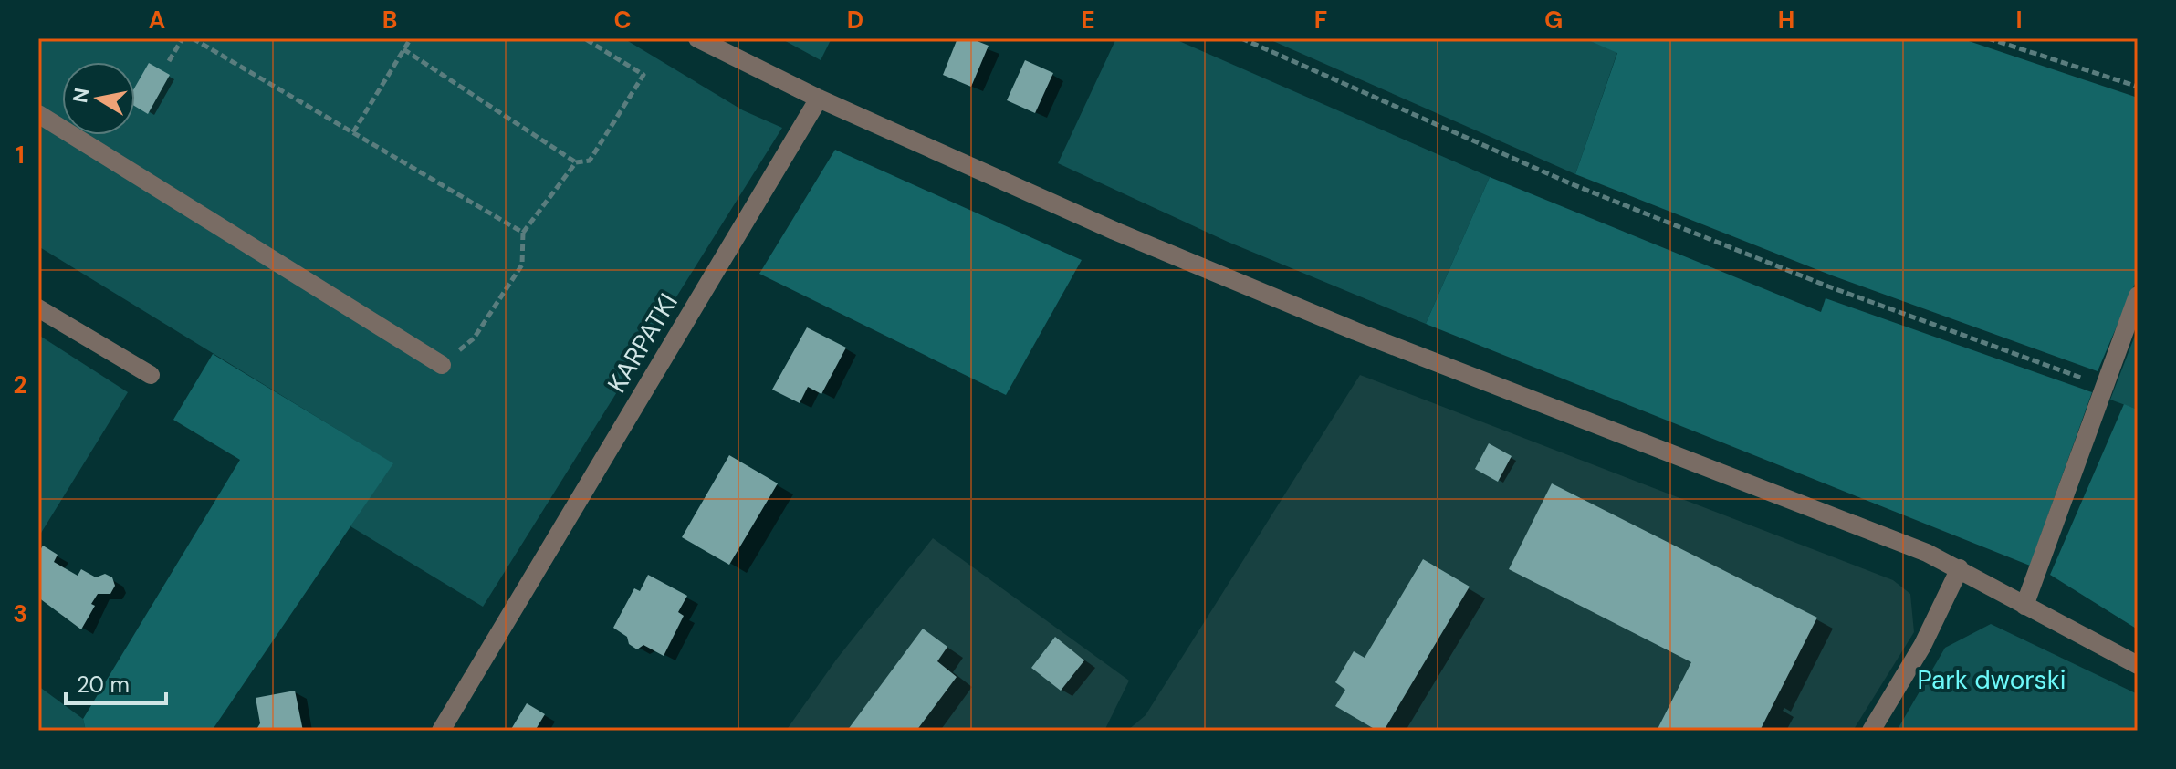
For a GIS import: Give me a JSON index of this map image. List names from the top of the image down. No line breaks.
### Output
{"streets":{"street":["KARPATKI"]},"parks":["Park dworski"],"scale_bar":"20 m","north":"left","grid":{"columns":["A","B","C","D","E","F","G","H","I"],"rows":["1","2","3"]}}
